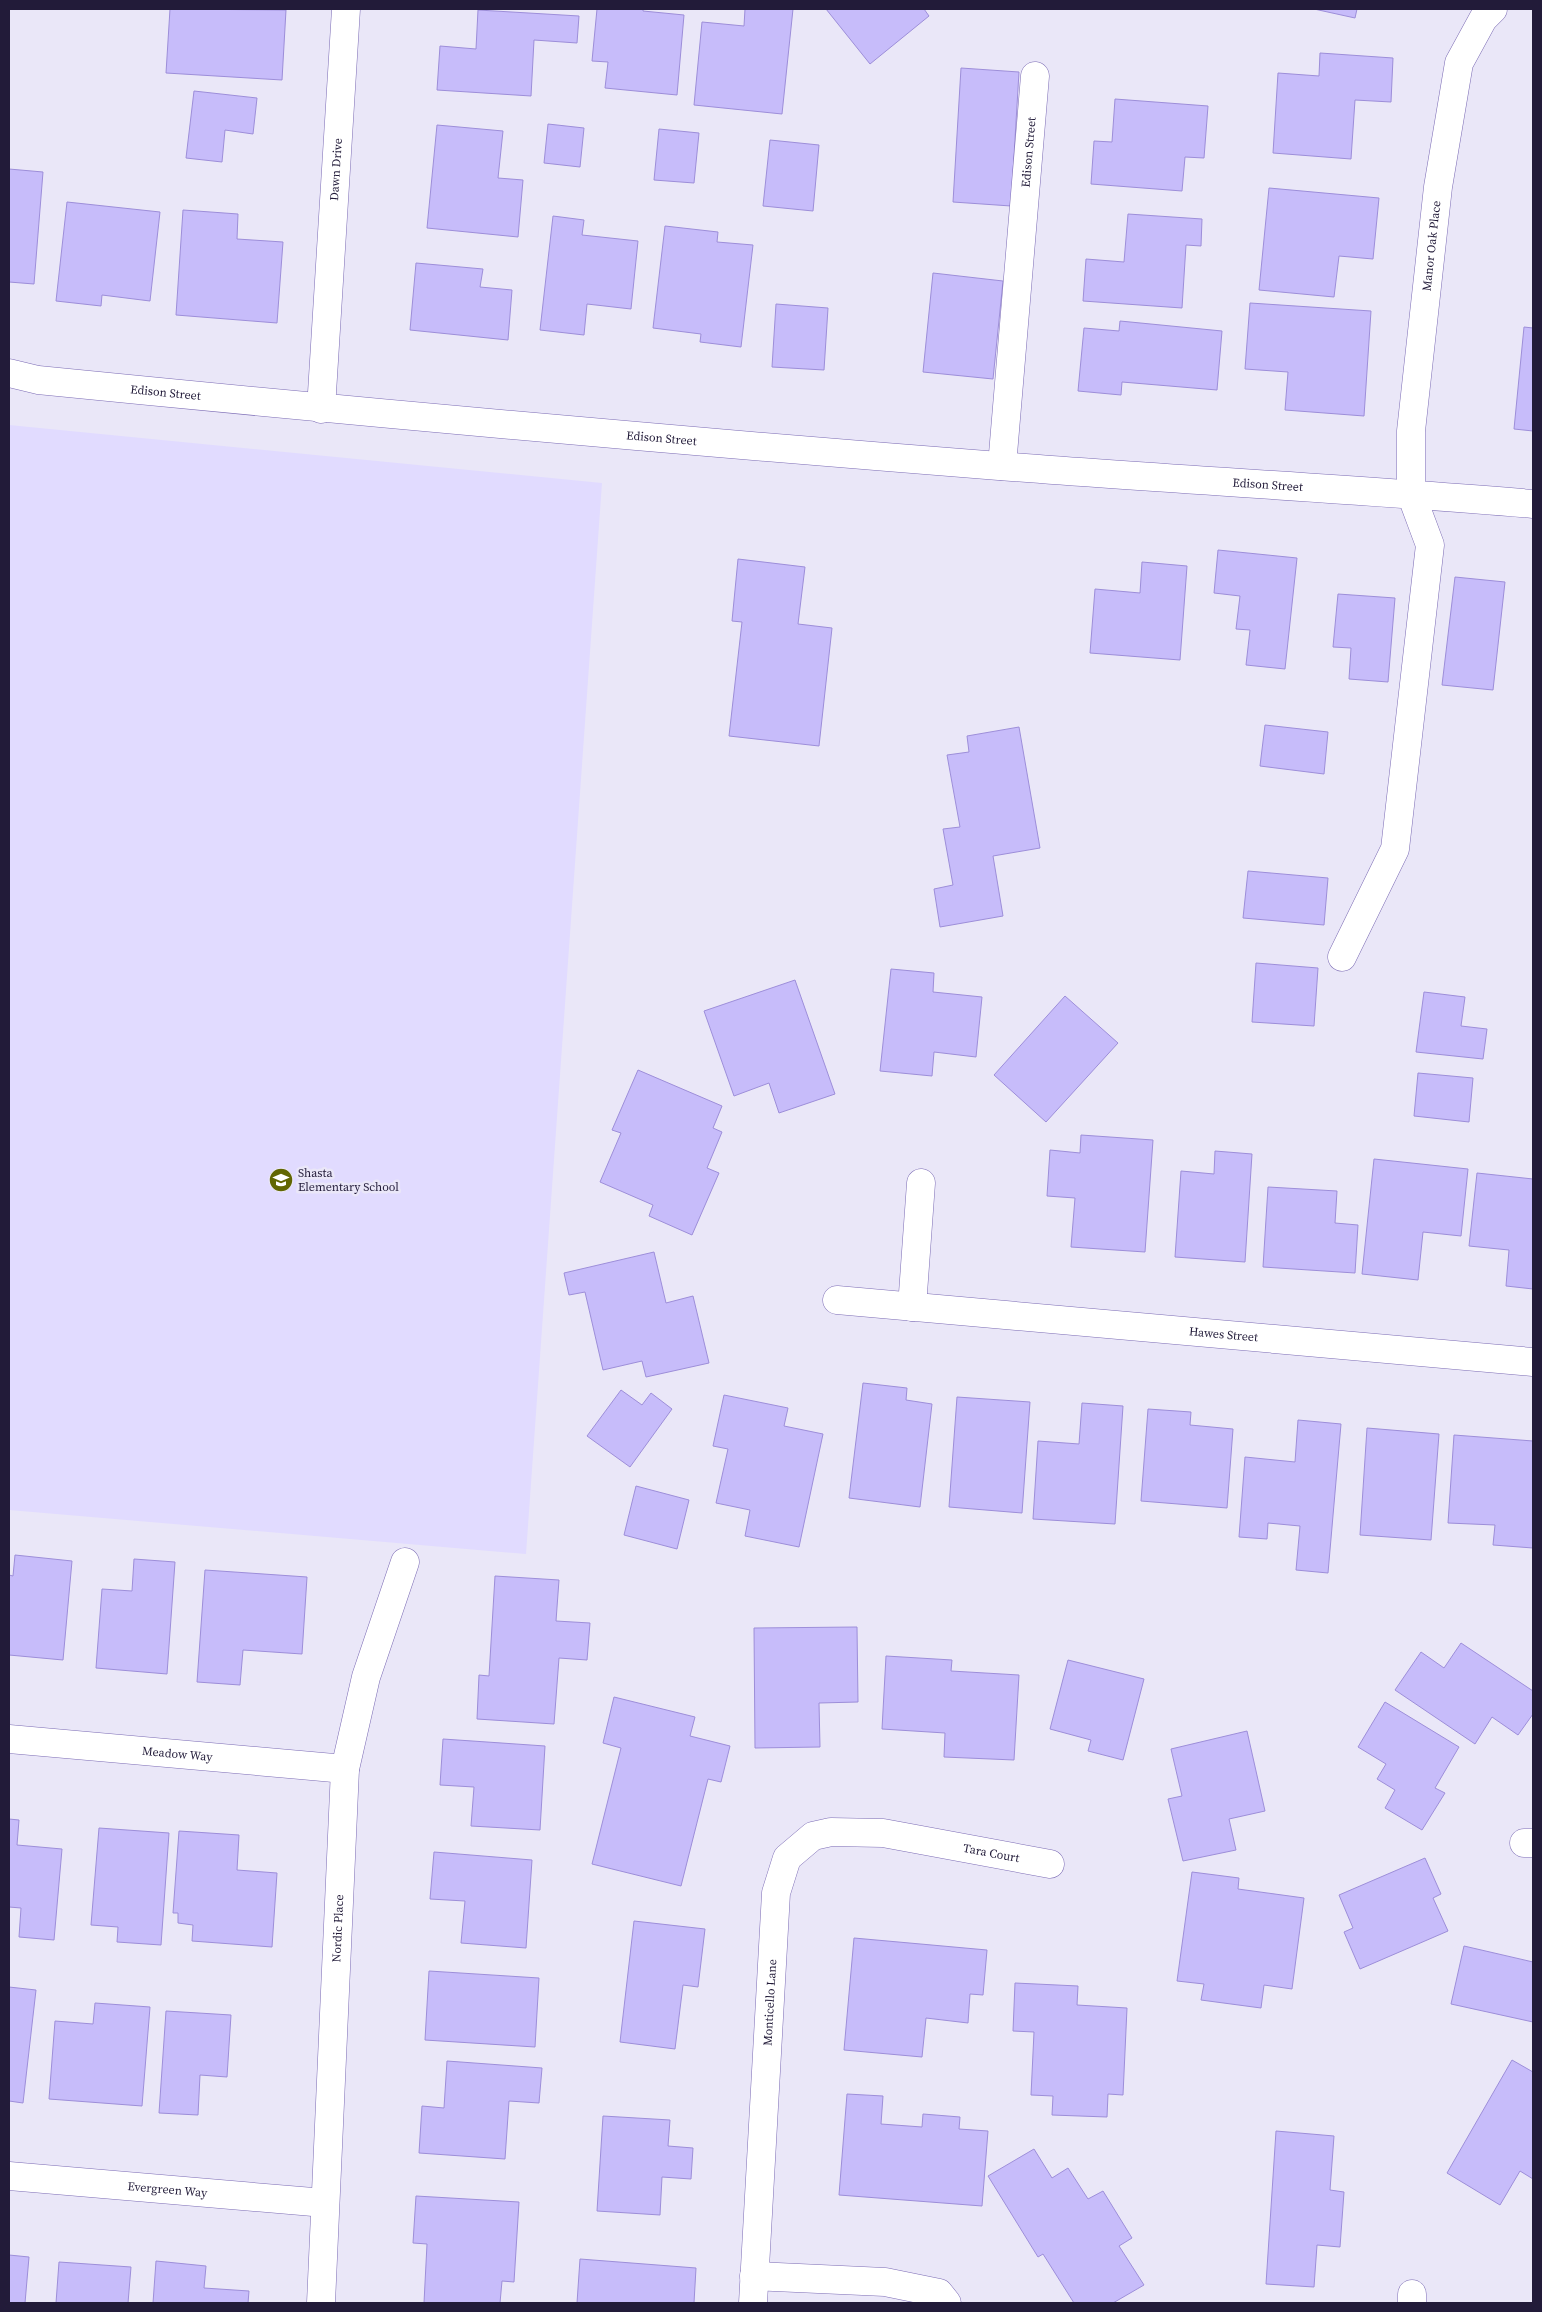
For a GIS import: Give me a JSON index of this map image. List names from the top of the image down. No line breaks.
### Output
{"streets":{"street":["Edison Street","Dawn Drive","Manor Oak Place","Hawes Street","Meadow Way","Tara Court","Nordic Place","Monticello Lane","Evergreen Way"]},"crossings":[["Edison Street","Dawn Drive"],["Edison Street","Manor Oak Place"],["Meadow Way","Nordic Place"],["Tara Court","Monticello Lane"],["Nordic Place","Evergreen Way"]],"places":{"school or university":["Shasta Elementary School"]}}
